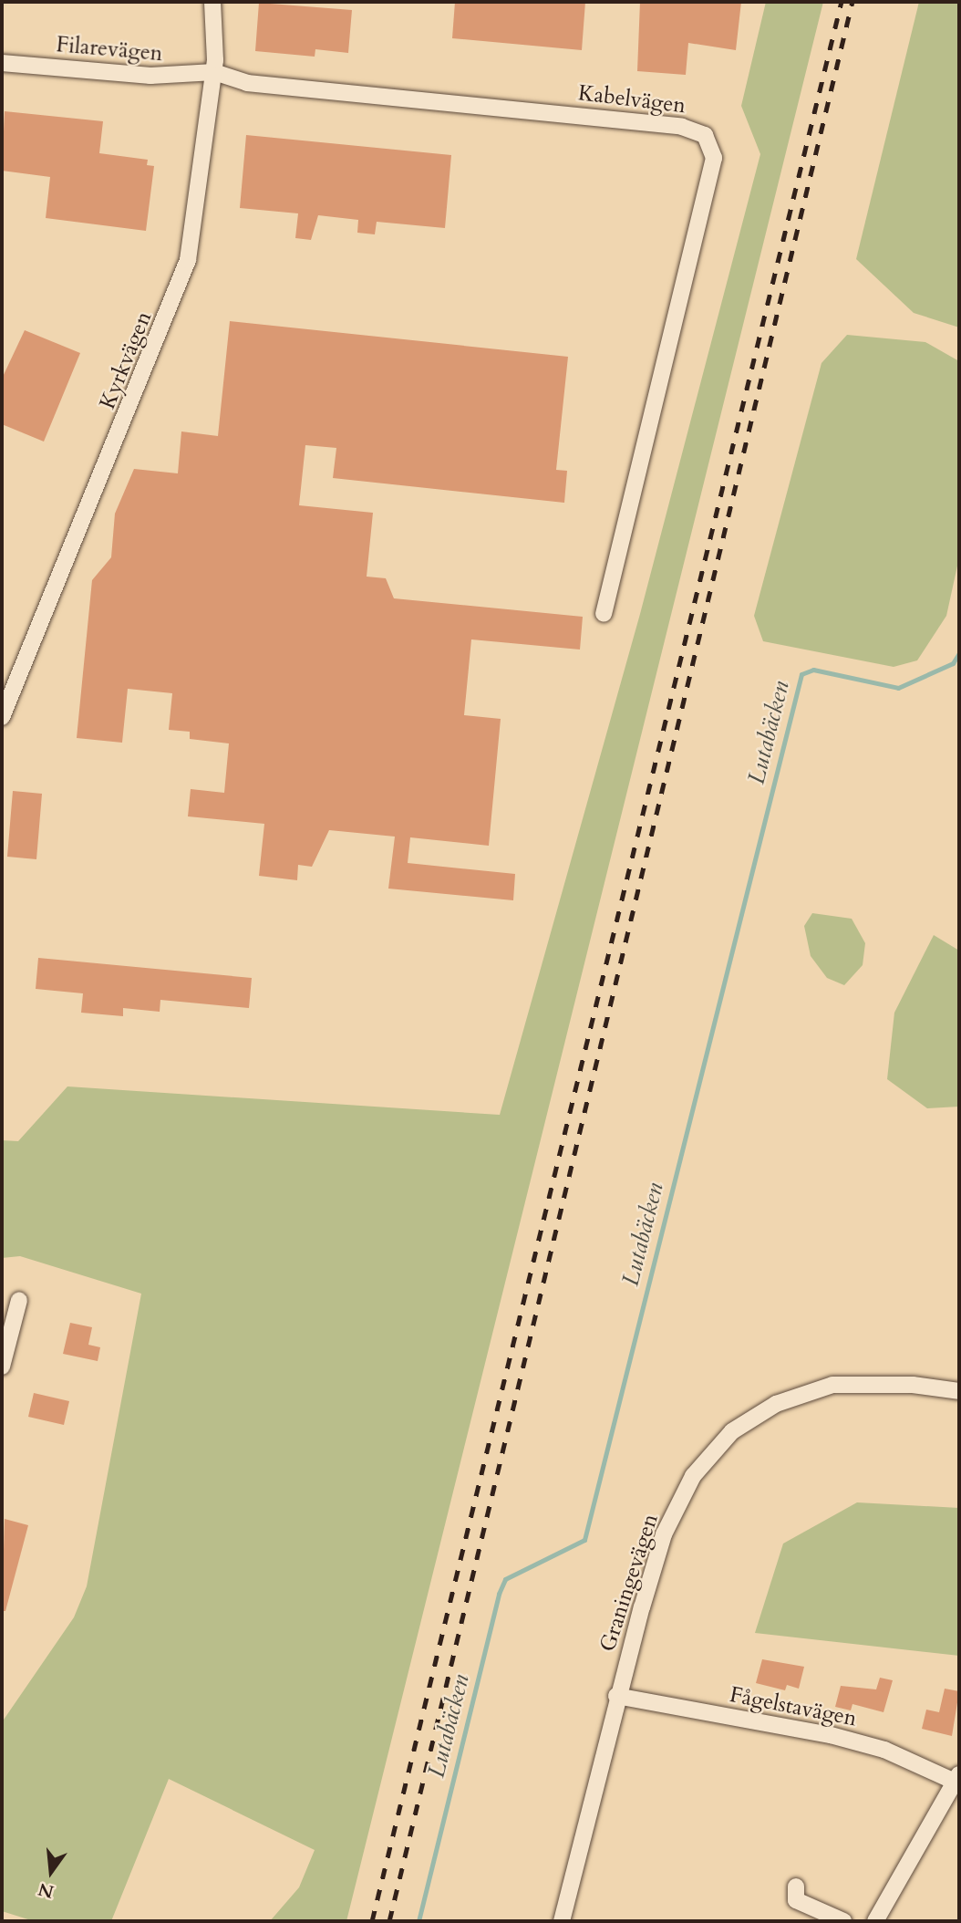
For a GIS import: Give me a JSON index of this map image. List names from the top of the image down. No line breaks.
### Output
{"streets":{"street":["Filarevägen","Kabelvägen","Kyrkvägen","Graningevägen","Fågelstavägen"]},"crossings":[["Filarevägen","Kabelvägen"],["Filarevägen","Kyrkvägen"],["Kabelvägen","Kyrkvägen"],["Graningevägen","Fågelstavägen"]],"water":["Lutabäcken"],"north":"bottom"}
